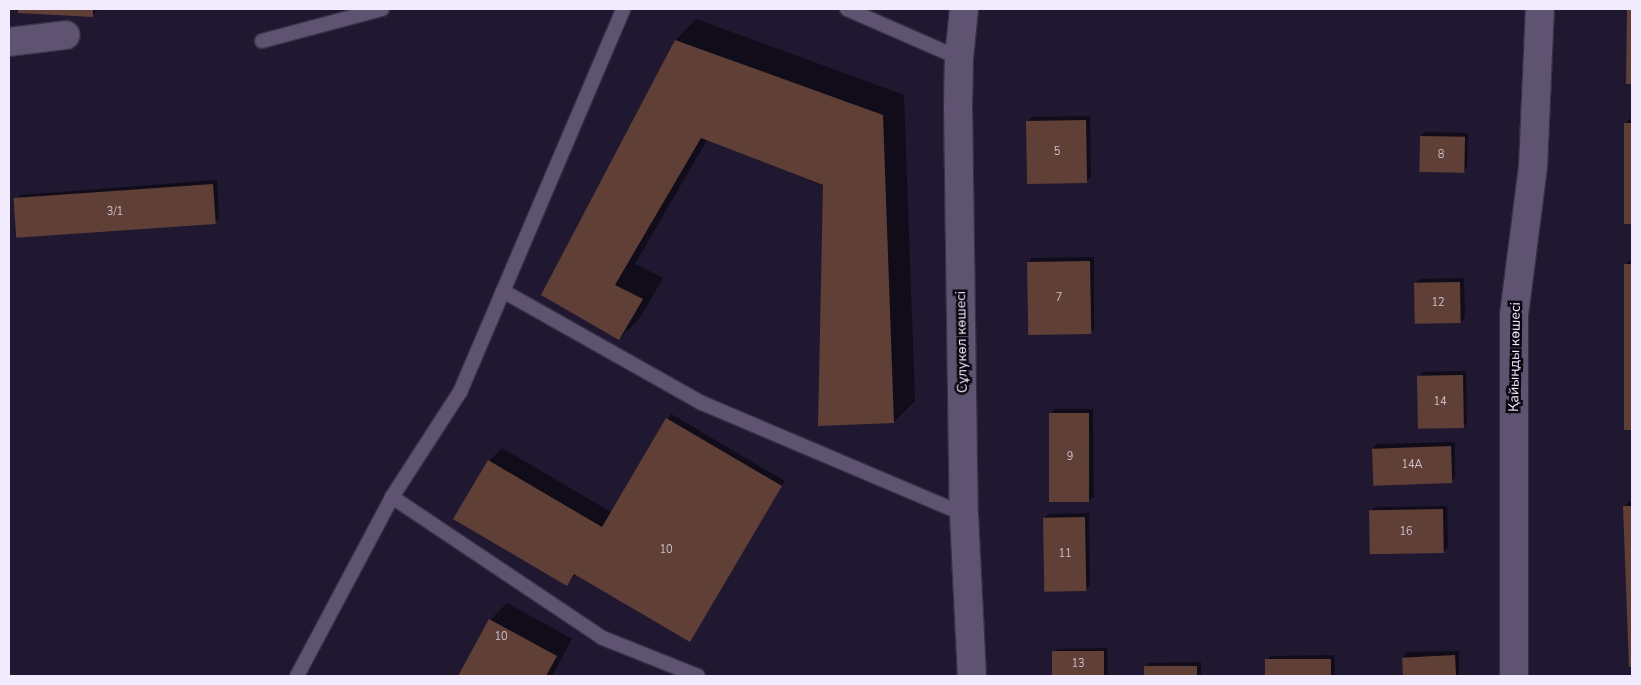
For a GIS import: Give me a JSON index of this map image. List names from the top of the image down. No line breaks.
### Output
{"streets":{"street":["Сұлукөл көшесі","Қайыңды көшесі"]},"house_numbers":["5","8","3/1","7","12","14","9","14А","16","10","11","10","13"]}
